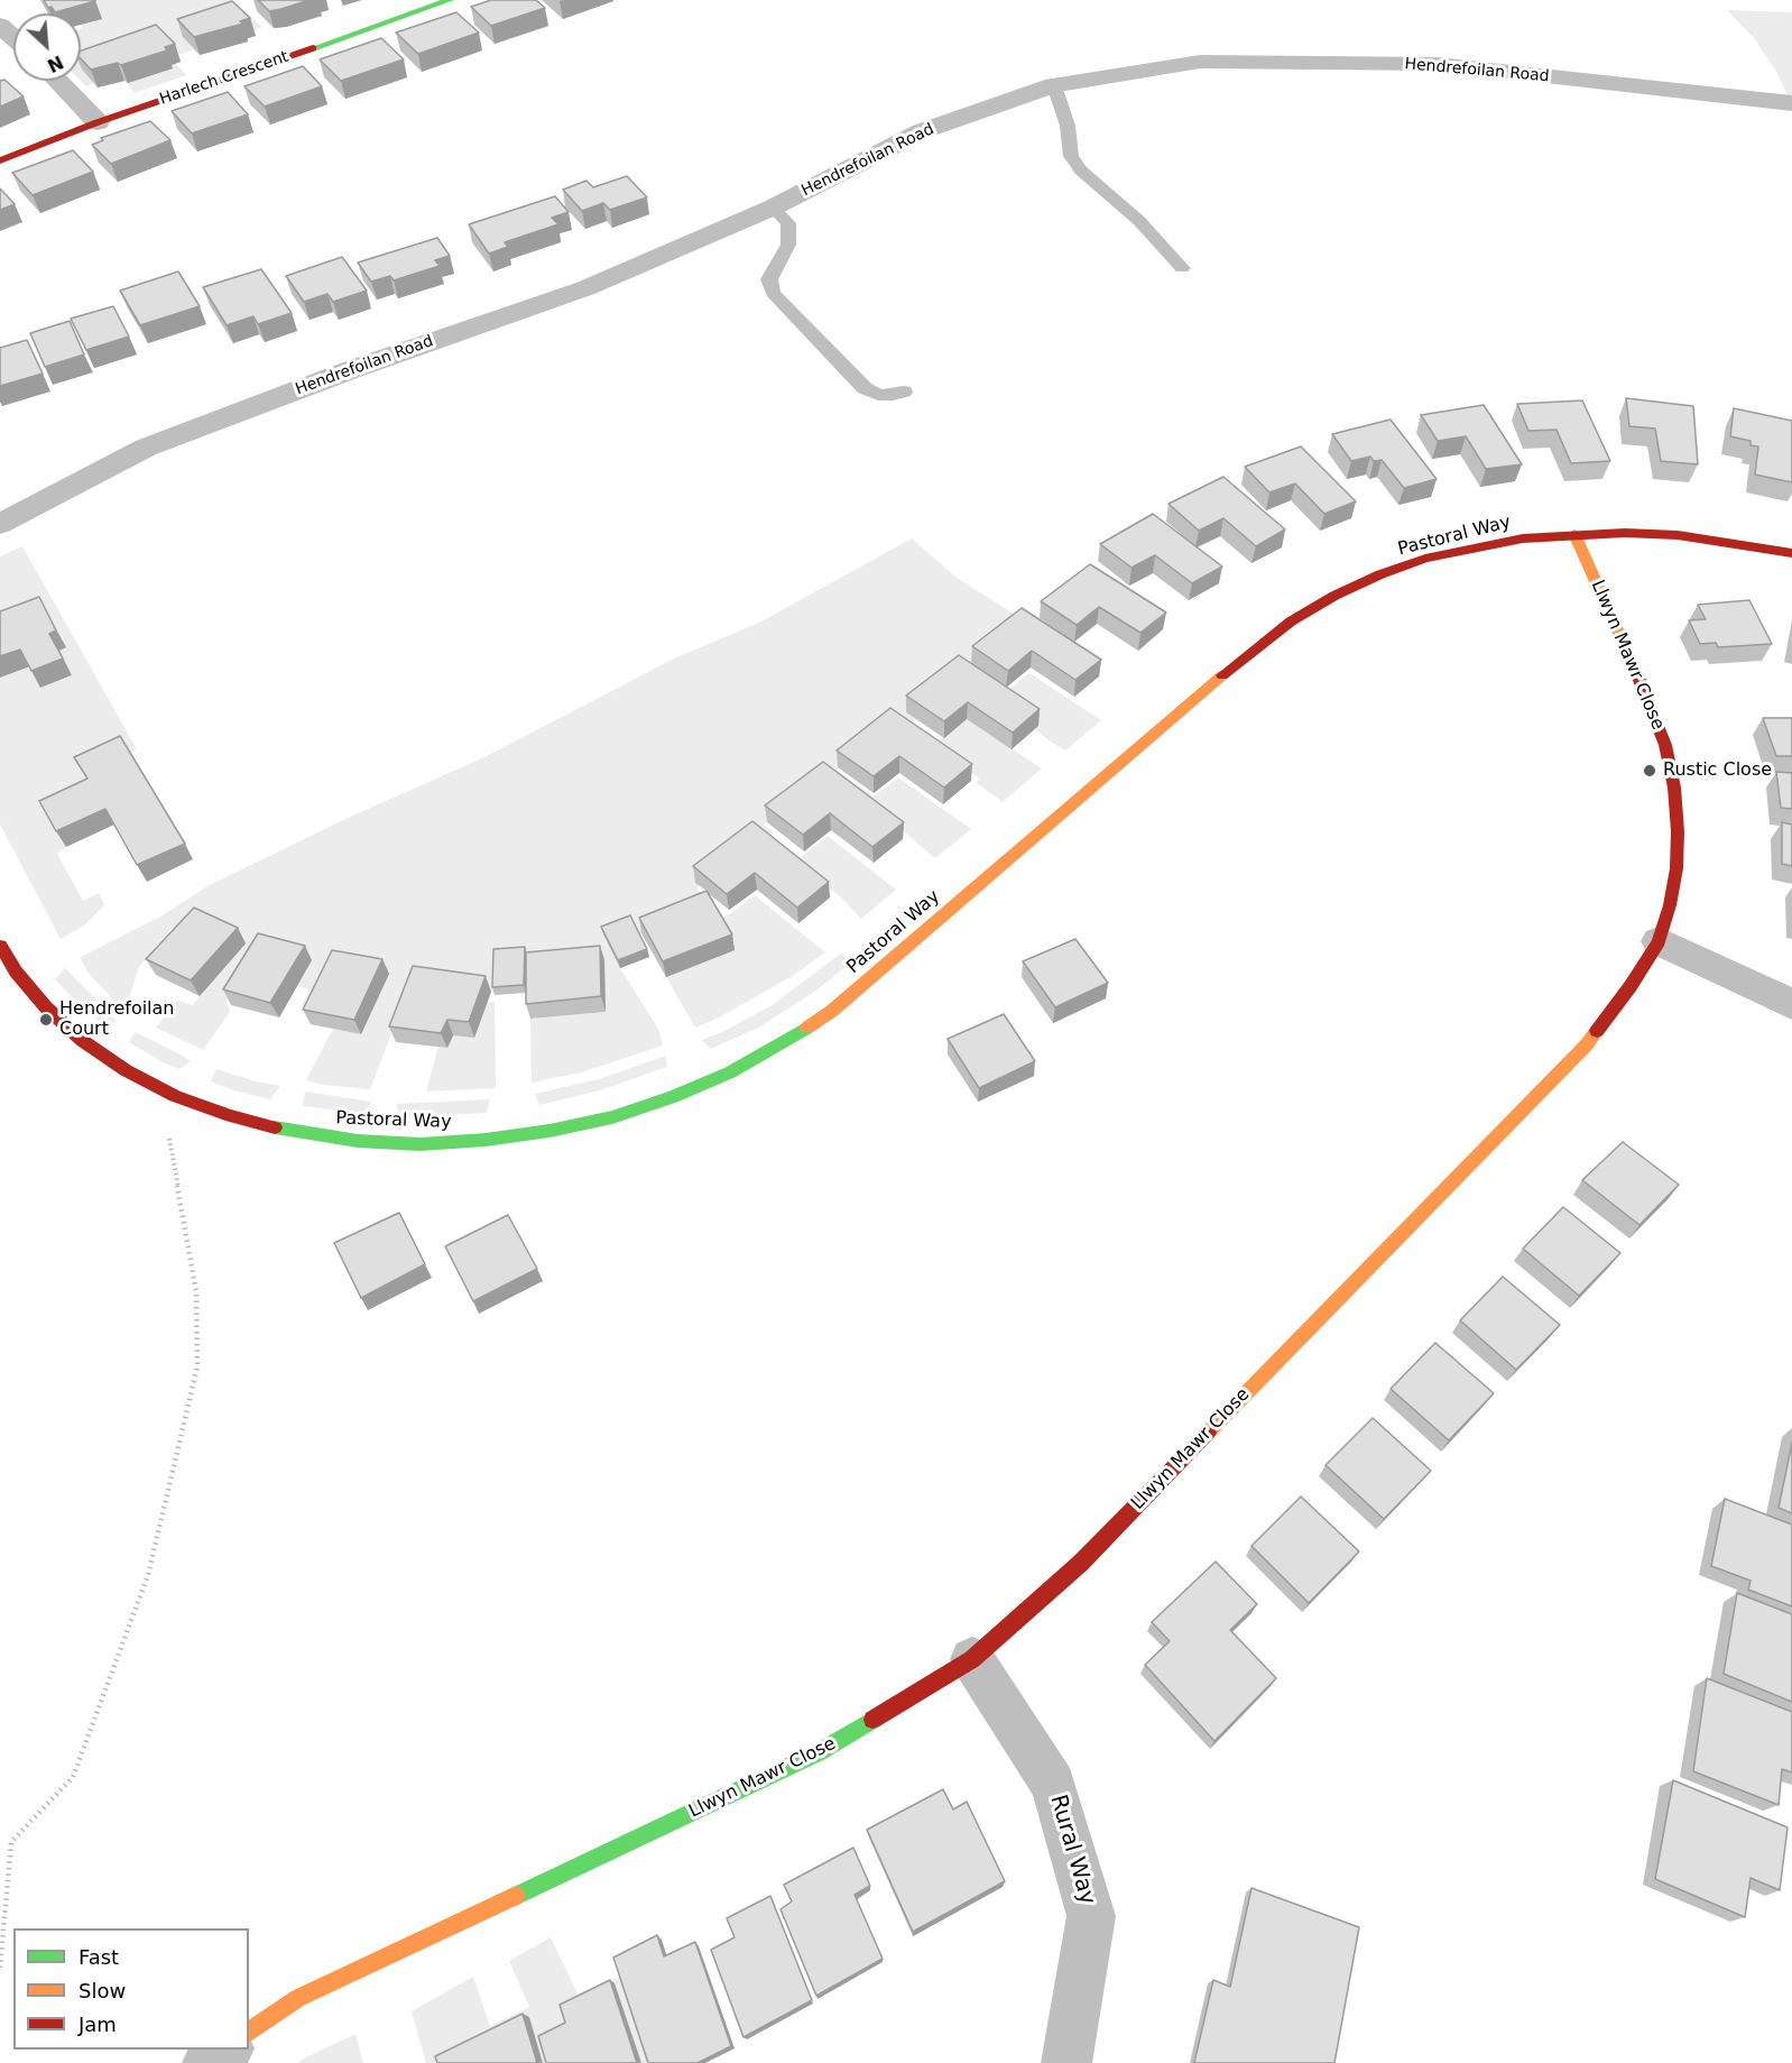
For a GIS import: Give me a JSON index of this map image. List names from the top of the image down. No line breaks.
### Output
{"streets":{"street":["Hendrefoilan Road","Harlech Crescent","Pastoral Way","Llwyn Mawr Close","Rural Way"]},"crossings":[["Pastoral Way","Llwyn Mawr Close"],["Llwyn Mawr Close","Rural Way"]],"places":["Rustic Close","Hendrefoilan Court"],"legend":["Fast","Slow","Jam"],"north":"bottom right"}
